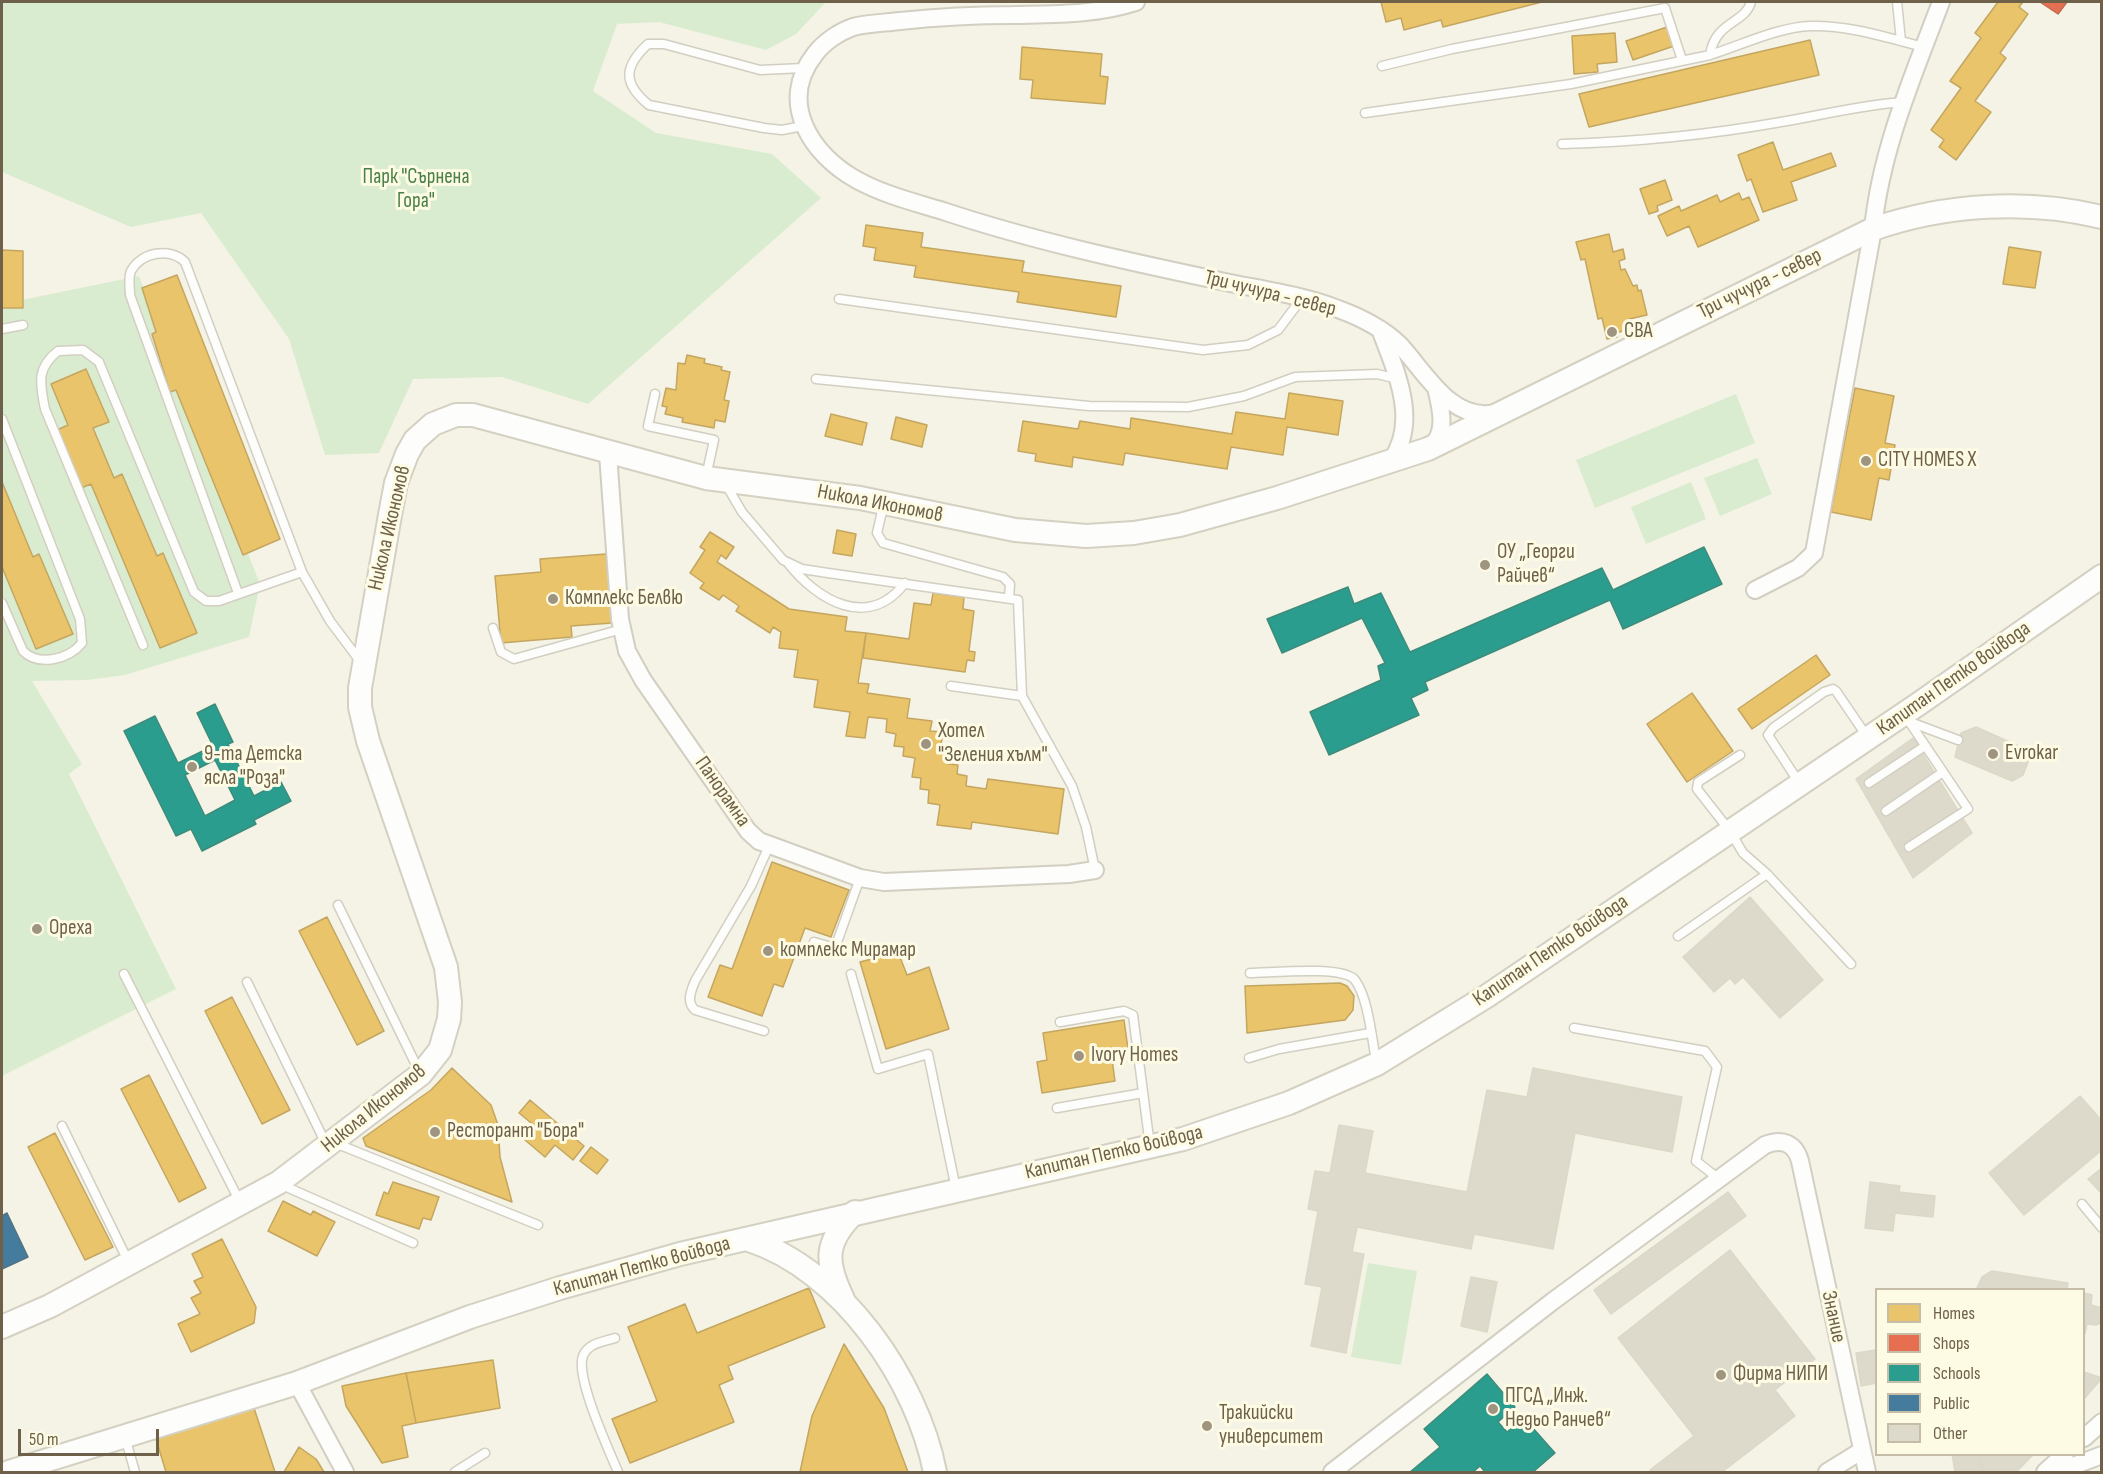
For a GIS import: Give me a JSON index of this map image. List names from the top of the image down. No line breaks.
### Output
{"streets":{"street":["Три чучура - север","Никола Икономов","Капитан Петко войвода","Панорамна","Знание"]},"crossings":[["Три чучура - север","Никола Икономов"],["Никола Икономов","Панорамна"]],"parks":["Парк \"Сърнена Гора\""],"places":["CBA","CITY HOMES X","ОУ „Георги Райчев“","Комплекс Белвю","Хотел \"Зеления хълм\"","Evrokar","9-та Детска ясла \"Роза\"","Opeха","комплекс Мирамар","Ivory Homes","Ресторант \"Бора\"","Фирма НИПИ","ПГСД „Инж. Недьо Ранчев“","Тракийски университет"],"legend":["Homes","Shops","Schools","Public","Other"],"scale_bar":"50 m"}
